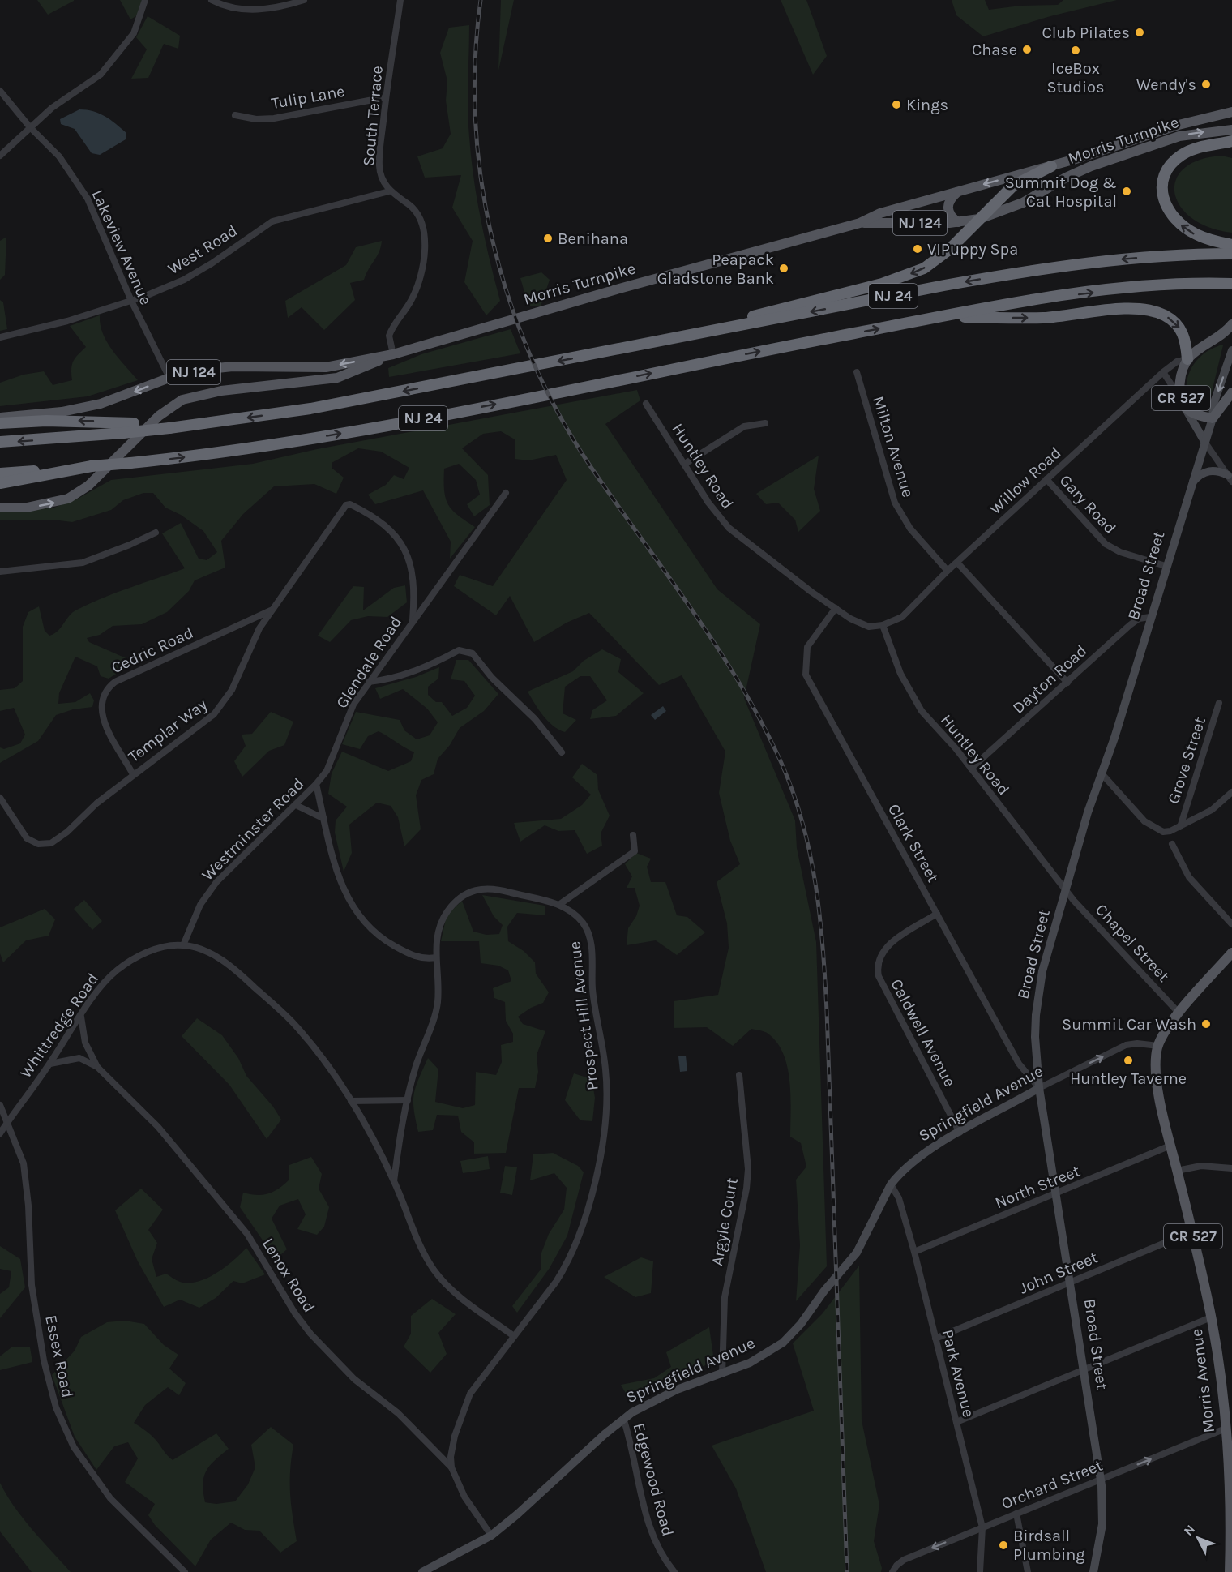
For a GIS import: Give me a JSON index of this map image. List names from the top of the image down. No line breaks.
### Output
{"streets":{"highway":["NJ 24"],"main road":["Morris Turnpike","NJ 124","CR 527","Broad Street","Springfield Avenue","Morris Avenue"],"street":["Tulip Lane","South Terrace","Lakeview Avenue","West Road","Milton Avenue","Huntley Road","Willow Road","Gary Road","Cedric Road","Glendale Road","Dayton Road","Templar Way","Grove Street","Westminster Road","Clark Street","Chapel Street","Prospect Hill Avenue","Whittredge Road","Caldwell Avenue","North Street","Argyle Court","John Street","Lenox Road","Essex Road","Park Avenue","Edgewood Road","Orchard Street"]},"crossings":[["Tulip Lane","South Terrace"],["South Terrace","West Road"],["Morris Turnpike","NJ 124"],["NJ 124","Lakeview Avenue"],["Lakeview Avenue","West Road"],["CR 527","Willow Road"],["CR 527","Broad Street"],["CR 527","Chapel Street"],["CR 527","Springfield Avenue"],["CR 527","Morris Avenue"],["Milton Avenue","Willow Road"],["Huntley Road","Willow Road"],["Huntley Road","Broad Street"],["Huntley Road","Dayton Road"],["Huntley Road","Clark Street"],["Huntley Road","Chapel Street"],["Willow Road","Gary Road"],["Gary Road","Broad Street"],["Broad Street","Dayton Road"],["Broad Street","Clark Street"],["Broad Street","Chapel Street"],["Broad Street","Springfield Avenue"],["Broad Street","North Street"],["Broad Street","John Street"],["Broad Street","Orchard Street"],["Cedric Road","Templar Way"],["Glendale Road","Templar Way"],["Glendale Road","Westminster Road"],["Westminster Road","Whittredge Road"],["Clark Street","Caldwell Avenue"],["Clark Street","Springfield Avenue"],["Prospect Hill Avenue","Whittredge Road"],["Prospect Hill Avenue","Lenox Road"],["Whittredge Road","Lenox Road"],["Whittredge Road","Essex Road"],["Caldwell Avenue","Springfield Avenue"],["Springfield Avenue","Argyle Court"],["Springfield Avenue","Lenox Road"],["Springfield Avenue","Park Avenue"],["Springfield Avenue","Morris Avenue"],["Springfield Avenue","Edgewood Road"],["North Street","Park Avenue"],["North Street","Morris Avenue"],["John Street","Park Avenue"],["John Street","Morris Avenue"],["Park Avenue","Orchard Street"],["Morris Avenue","Orchard Street"]],"places":["Club Pilates","Chase","IceBox Studios","Wendy's","Kings","Summit Dog & Cat Hospital","Benihana","VIPuppy Spa","Peapack Gladstone Bank","Summit Car Wash","Huntley Taverne","Birdsall Plumbing"],"north":"top left"}
